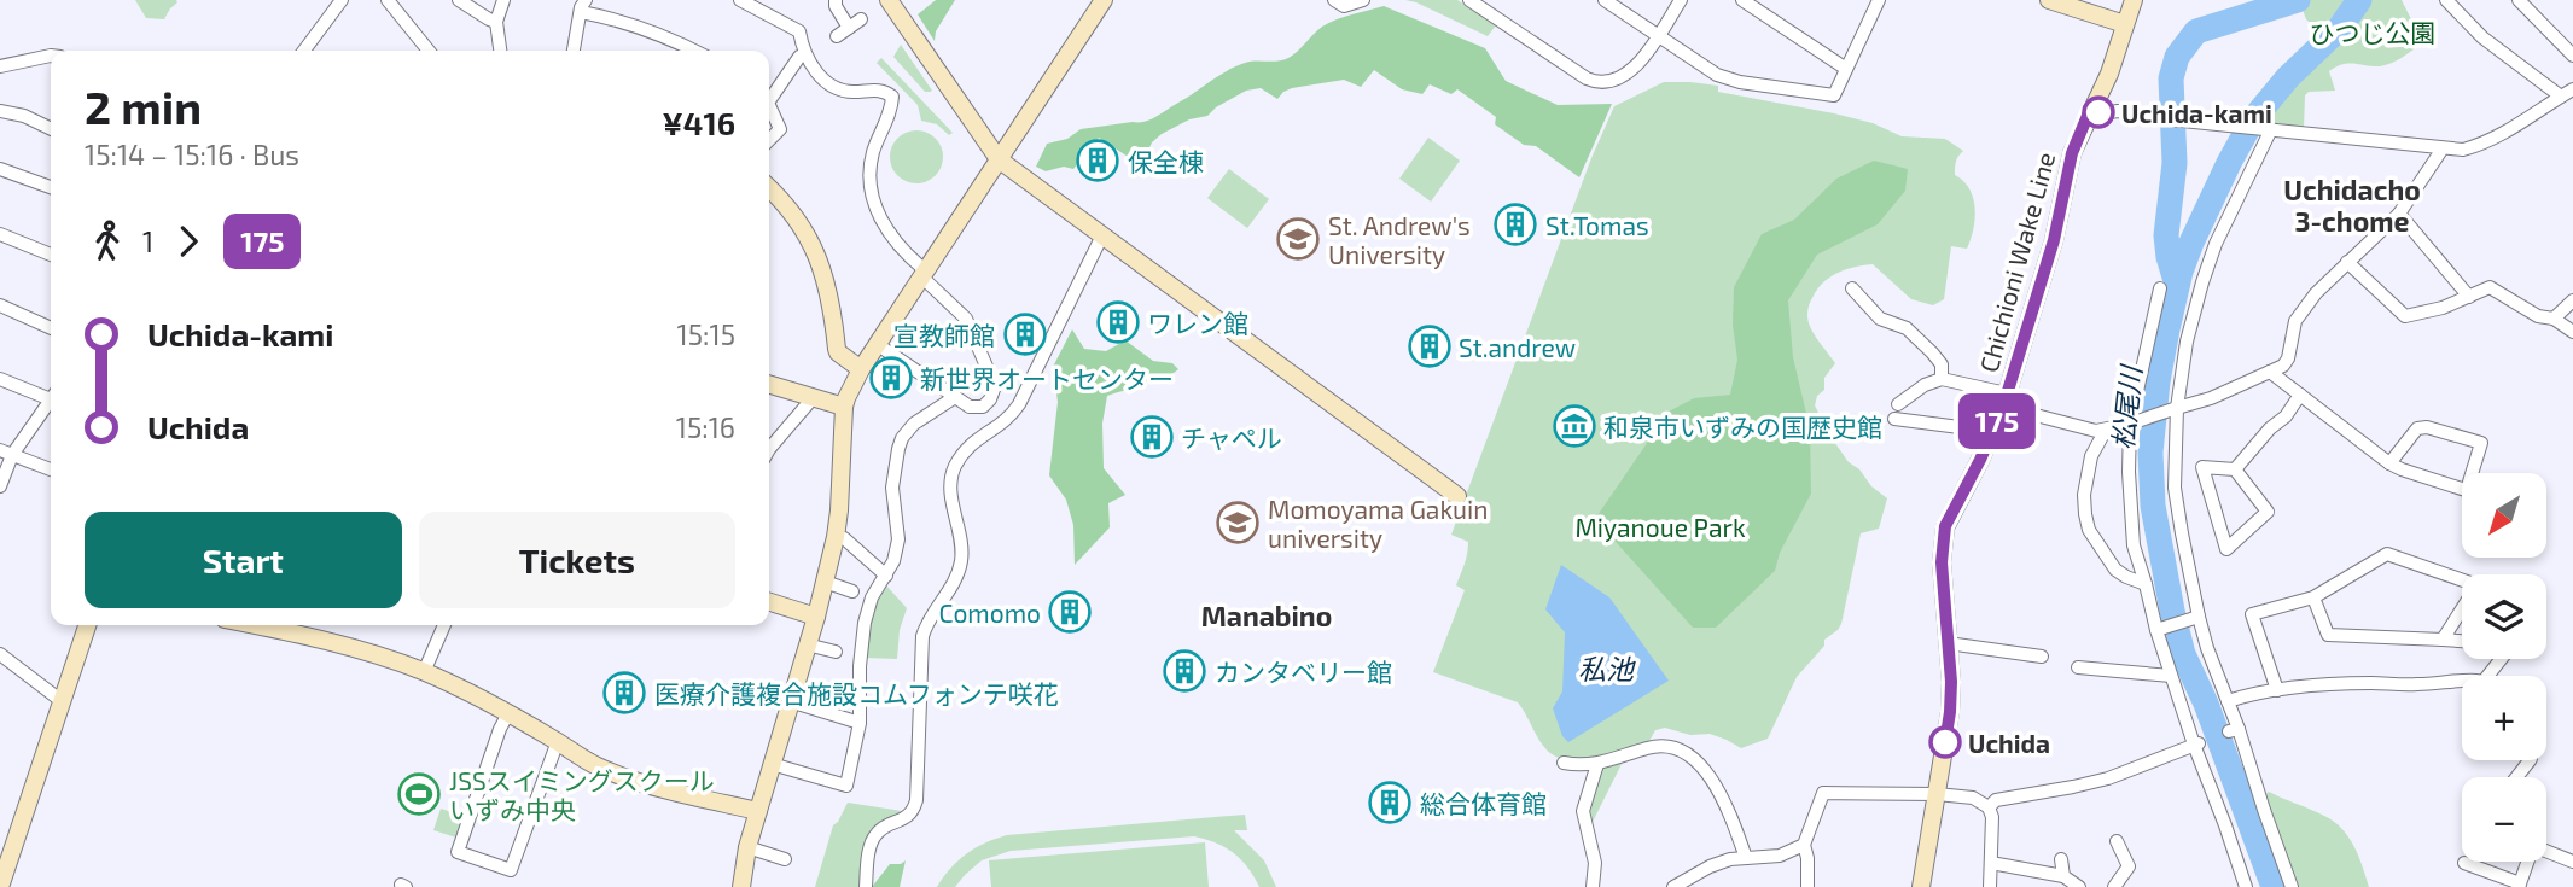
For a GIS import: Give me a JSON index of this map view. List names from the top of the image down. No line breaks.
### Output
{"streets":{"street":["Chichioni Wake Line"]},"districts":["Uchidacho 3-chome","Manabino"],"water":["松尾川","私池"],"parks":["ひつじ公園","Miyanoue Park"],"places":{"other":["Uchida-kami","Uchida"],"building":["保全棟","St.Tomas","ワレン館","宣教師館","St.andrew","新世界オートセンター","チャペル","Comomo","カンタベリー館","医療介護複合施設コムフォンテ咲花","総合体育館"],"school or university":["St. Andrew's University","Momoyama Gakuin university"],"museum":["和泉市いずみの国歴史館"],"sports":["JSSスイミングスクール いずみ中央"]},"lines":["bus line 175"],"north":"bottom left","page":{"on_map":"175","heading":["2 min","15:14 – 15:16 · Bus","¥416"],"legs":["1","175"],"list":[{"name":"Uchida-kami","value":"15:15"},{"name":"Uchida","value":"15:16"}],"map_buttons":["+","−"],"buttons":["Start","Tickets"]}}
